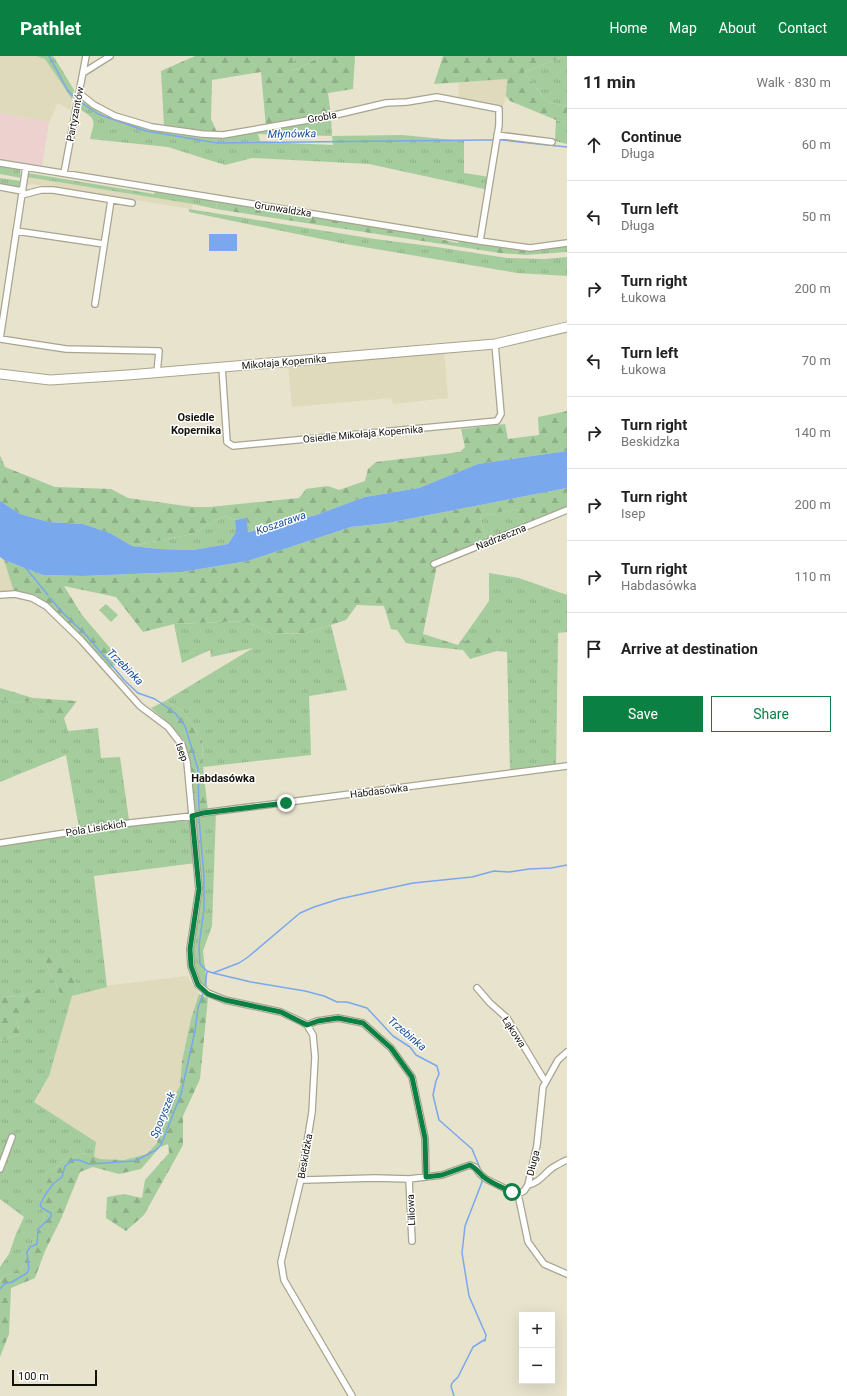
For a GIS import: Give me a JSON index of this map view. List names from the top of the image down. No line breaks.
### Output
{"streets":{"main road":["Mikołaja Kopernika"],"street":["Partyzantów","Grobla","Grunwaldzka","Osiedle Mikołaja Kopernika","Nadrzeczna","Isep","Habdasówka","Pola Lisickich","Łąkowa","Beskidzka","Długa","Liliowa"]},"crossings":[["Partyzantów","Grobla"],["Partyzantów","Grunwaldzka"],["Grobla","Grunwaldzka"],["Mikołaja Kopernika","Osiedle Mikołaja Kopernika"],["Isep","Habdasówka"],["Isep","Pola Lisickich"],["Isep","Beskidzka"],["Habdasówka","Pola Lisickich"],["Łąkowa","Długa"]],"districts":["Osiedle Kopernika","Habdasówka"],"water":["Młynówka","Koszarawa","Trzebinka","Sporyszek"],"scale_bar":"100 m","page":{"header":"Pathlet","nav":["Home","Map","About","Contact"],"heading":["11 min","Walk · 830 m"],"list":[["Continue","Długa","60 m"],["Turn left","Długa","50 m"],["Turn right","Łukowa","200 m"],["Turn left","Łukowa","70 m"],["Turn right","Beskidzka","140 m"],["Turn right","Isep","200 m"],["Turn right","Habdasówka","110 m"],"Arrive at destination"],"buttons":["Save","Share"],"map_buttons":["+","−"],"scale":"100 m"}}
